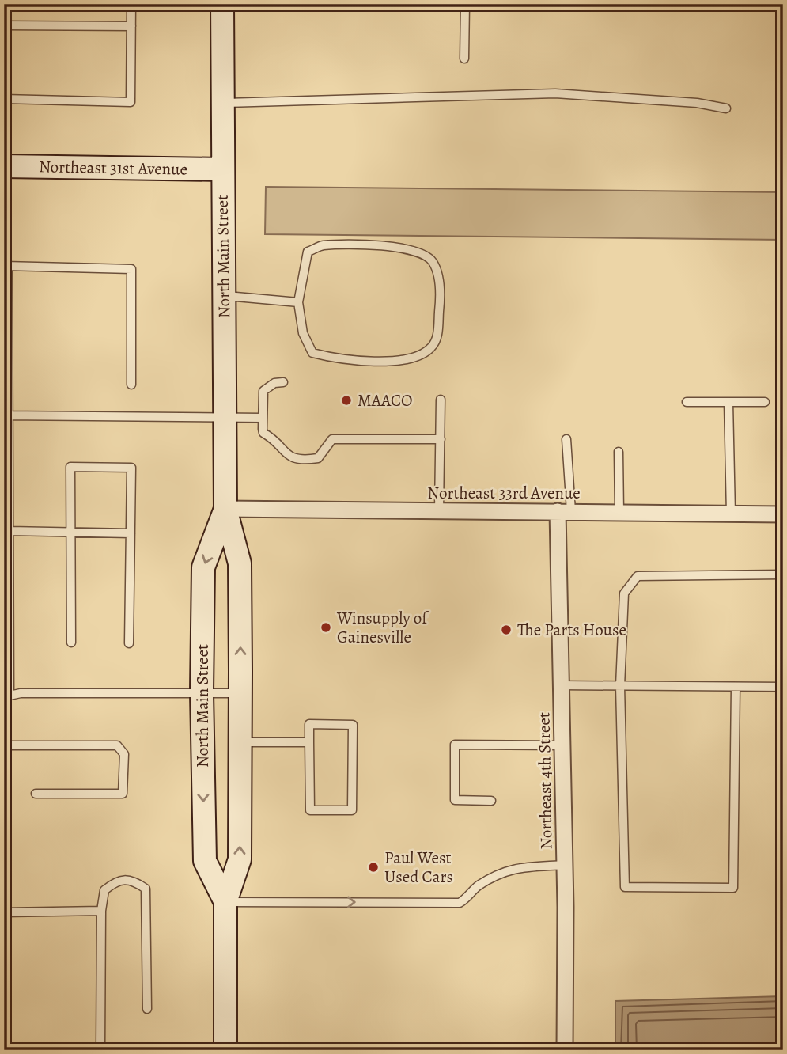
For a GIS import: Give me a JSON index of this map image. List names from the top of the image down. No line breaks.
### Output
{"streets":{"main road":["Northeast 31st Avenue","North Main Street"],"street":["Northeast 33rd Avenue","Northeast 4th Street"]},"crossings":[["Northeast 31st Avenue","North Main Street"],["North Main Street","Northeast 33rd Avenue"],["Northeast 33rd Avenue","Northeast 4th Street"]],"places":["MAACO","Winsupply of Gainesville","The Parts House","Paul West Used Cars"]}
